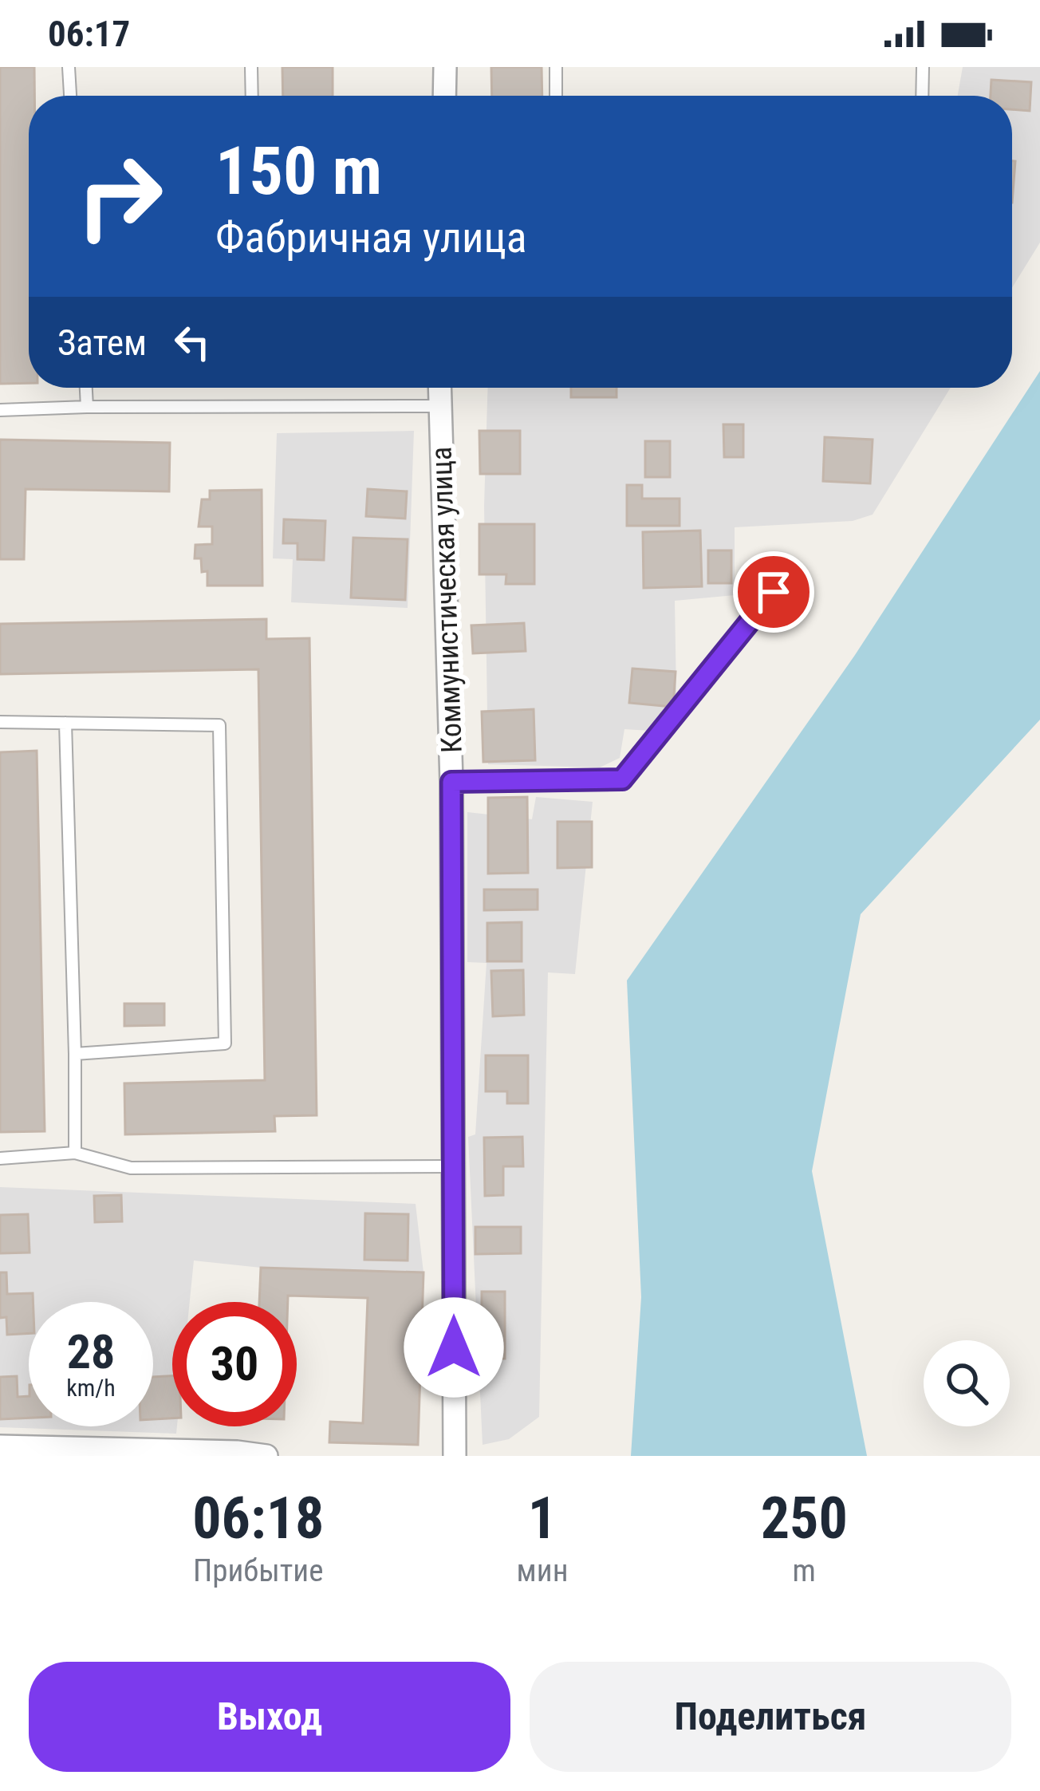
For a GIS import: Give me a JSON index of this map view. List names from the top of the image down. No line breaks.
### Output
{"streets":{"street":["Коммунистическая улица"]},"page":{"status":"06:17","turn":["150 m","Фабричная улица"],"then":"Затем","speed":"28 km/h","limit":"30","eta":["06:18","Прибытие","1","мин","250","m"],"buttons":["Выход","Поделиться"]}}
